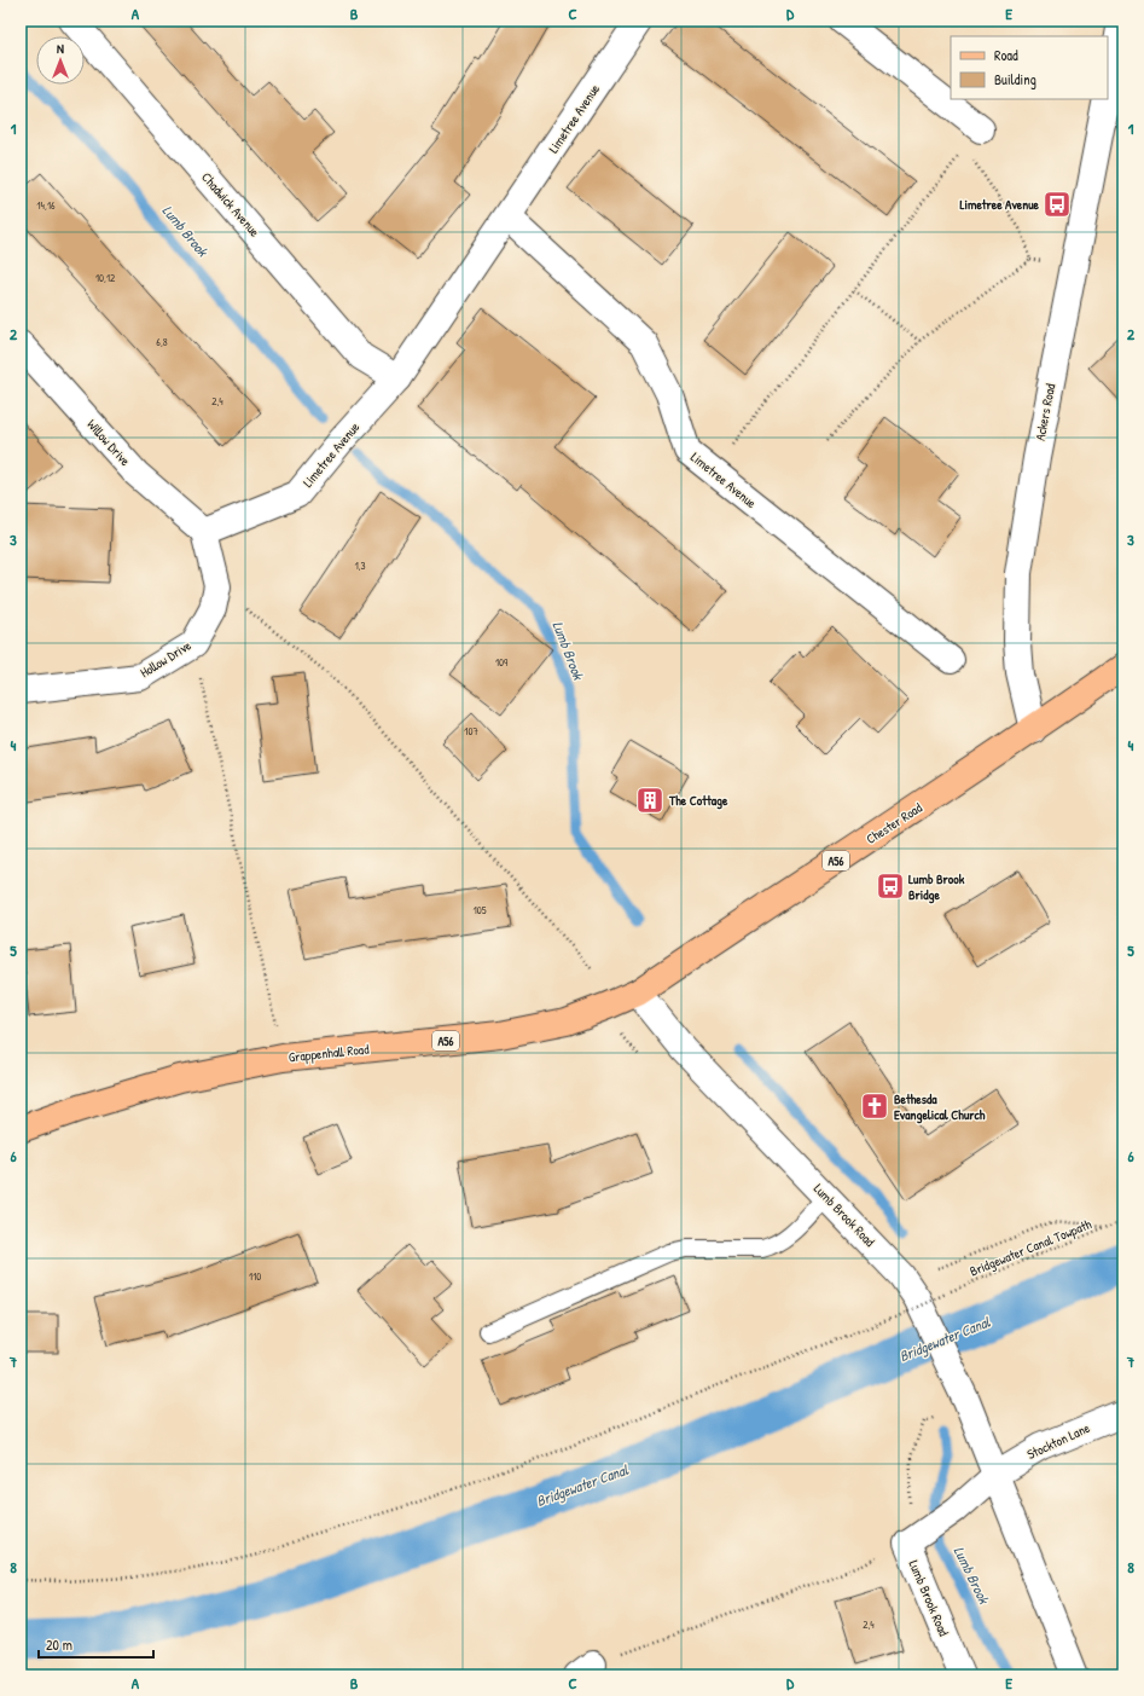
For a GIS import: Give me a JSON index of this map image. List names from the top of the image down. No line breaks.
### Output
{"streets":{"main road":["Chester Road","A56","Grappenhall Road"],"street":["Limetree Avenue","Chadwick Avenue","Ackers Road","Willow Drive","Hollow Drive","Lumb Brook Road","Stockton Lane"],"path":["Bridgewater Canal Towpath"]},"crossings":[["Limetree Avenue","Chadwick Avenue"],["Limetree Avenue","Willow Drive"],["Limetree Avenue","Hollow Drive"],["Ackers Road","Chester Road"],["Willow Drive","Hollow Drive"],["Chester Road","Grappenhall Road"],["Chester Road","Lumb Brook Road"],["Grappenhall Road","Lumb Brook Road"],["Lumb Brook Road","Stockton Lane"]],"water":["Lumb Brook","Bridgewater Canal"],"places":{"bus stop":["Limetree Avenue","Lumb Brook Bridge"],"building":["The Cottage"],"church":["Bethesda Evangelical Church"]},"house_numbers":["14,16","10,12","6,8","2,4","1,3","109","107","105","110","2,4"],"legend":["Road","Building"],"scale_bar":"20 m","north":"top","grid":{"columns":["A","B","C","D","E"],"rows":["1","2","3","4","5","6","7","8"]}}
